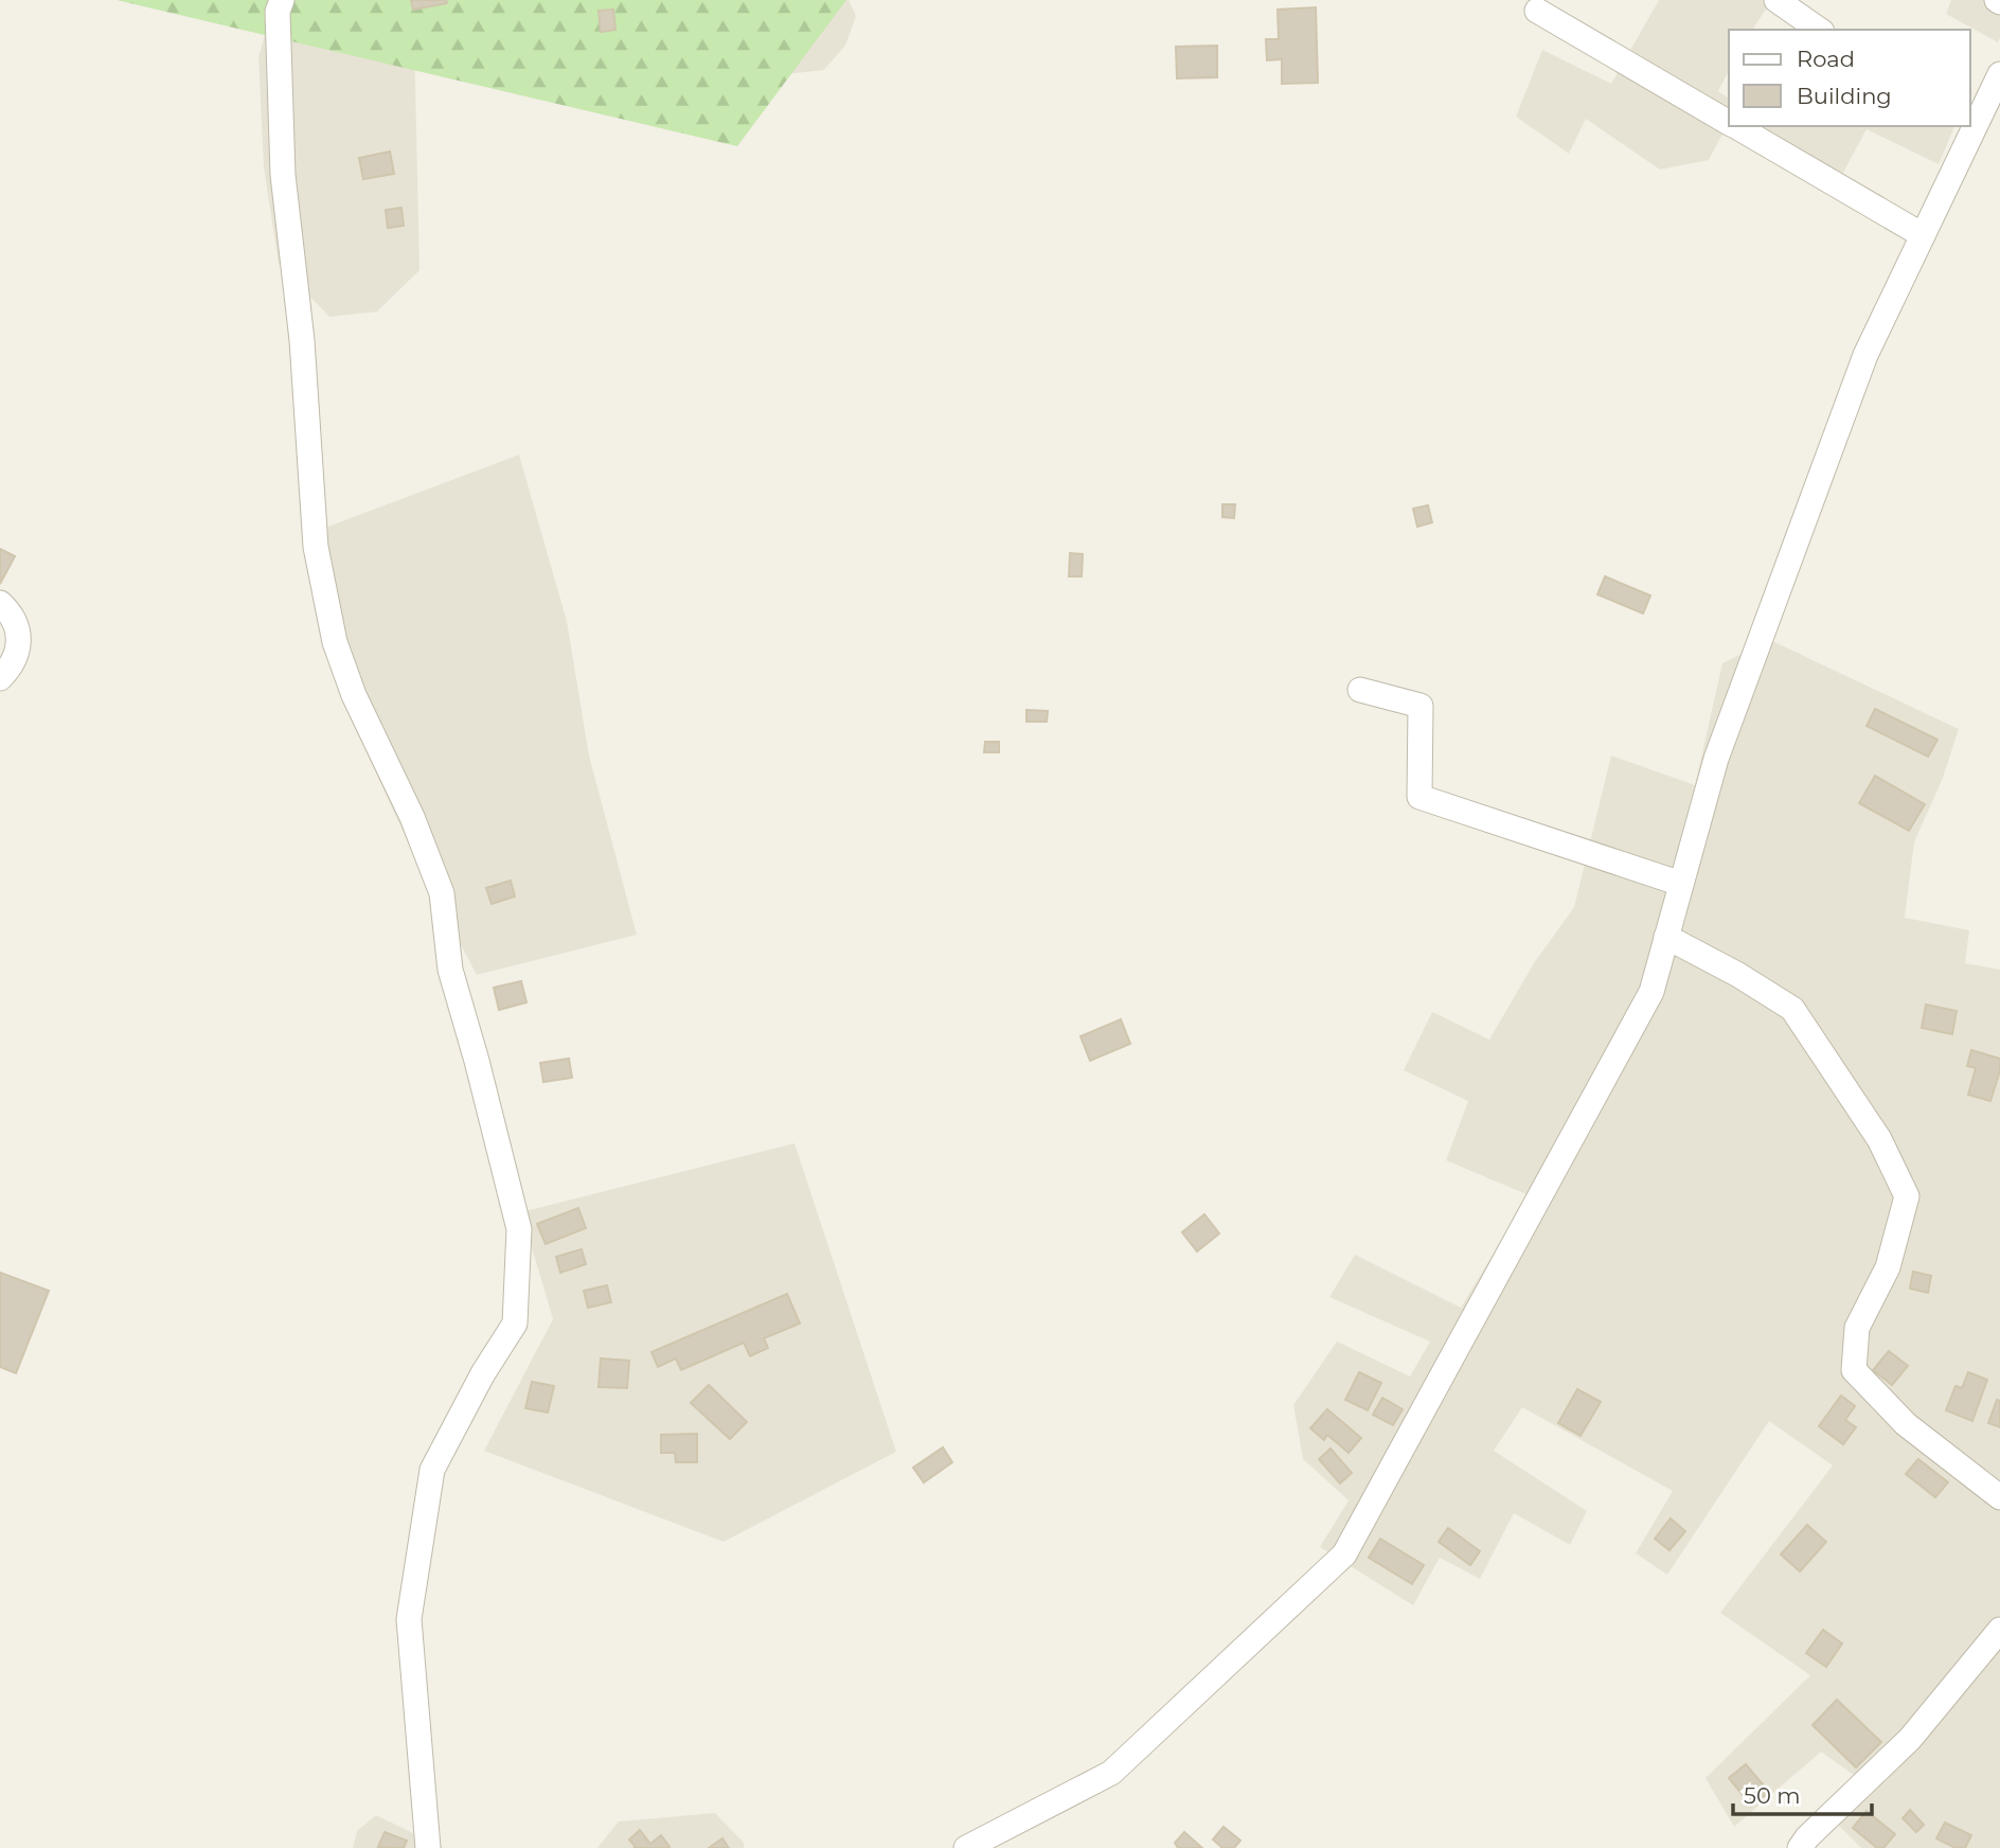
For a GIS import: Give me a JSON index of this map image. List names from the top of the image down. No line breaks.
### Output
{"legend":["Road","Building"],"scale_bar":"50 m"}
